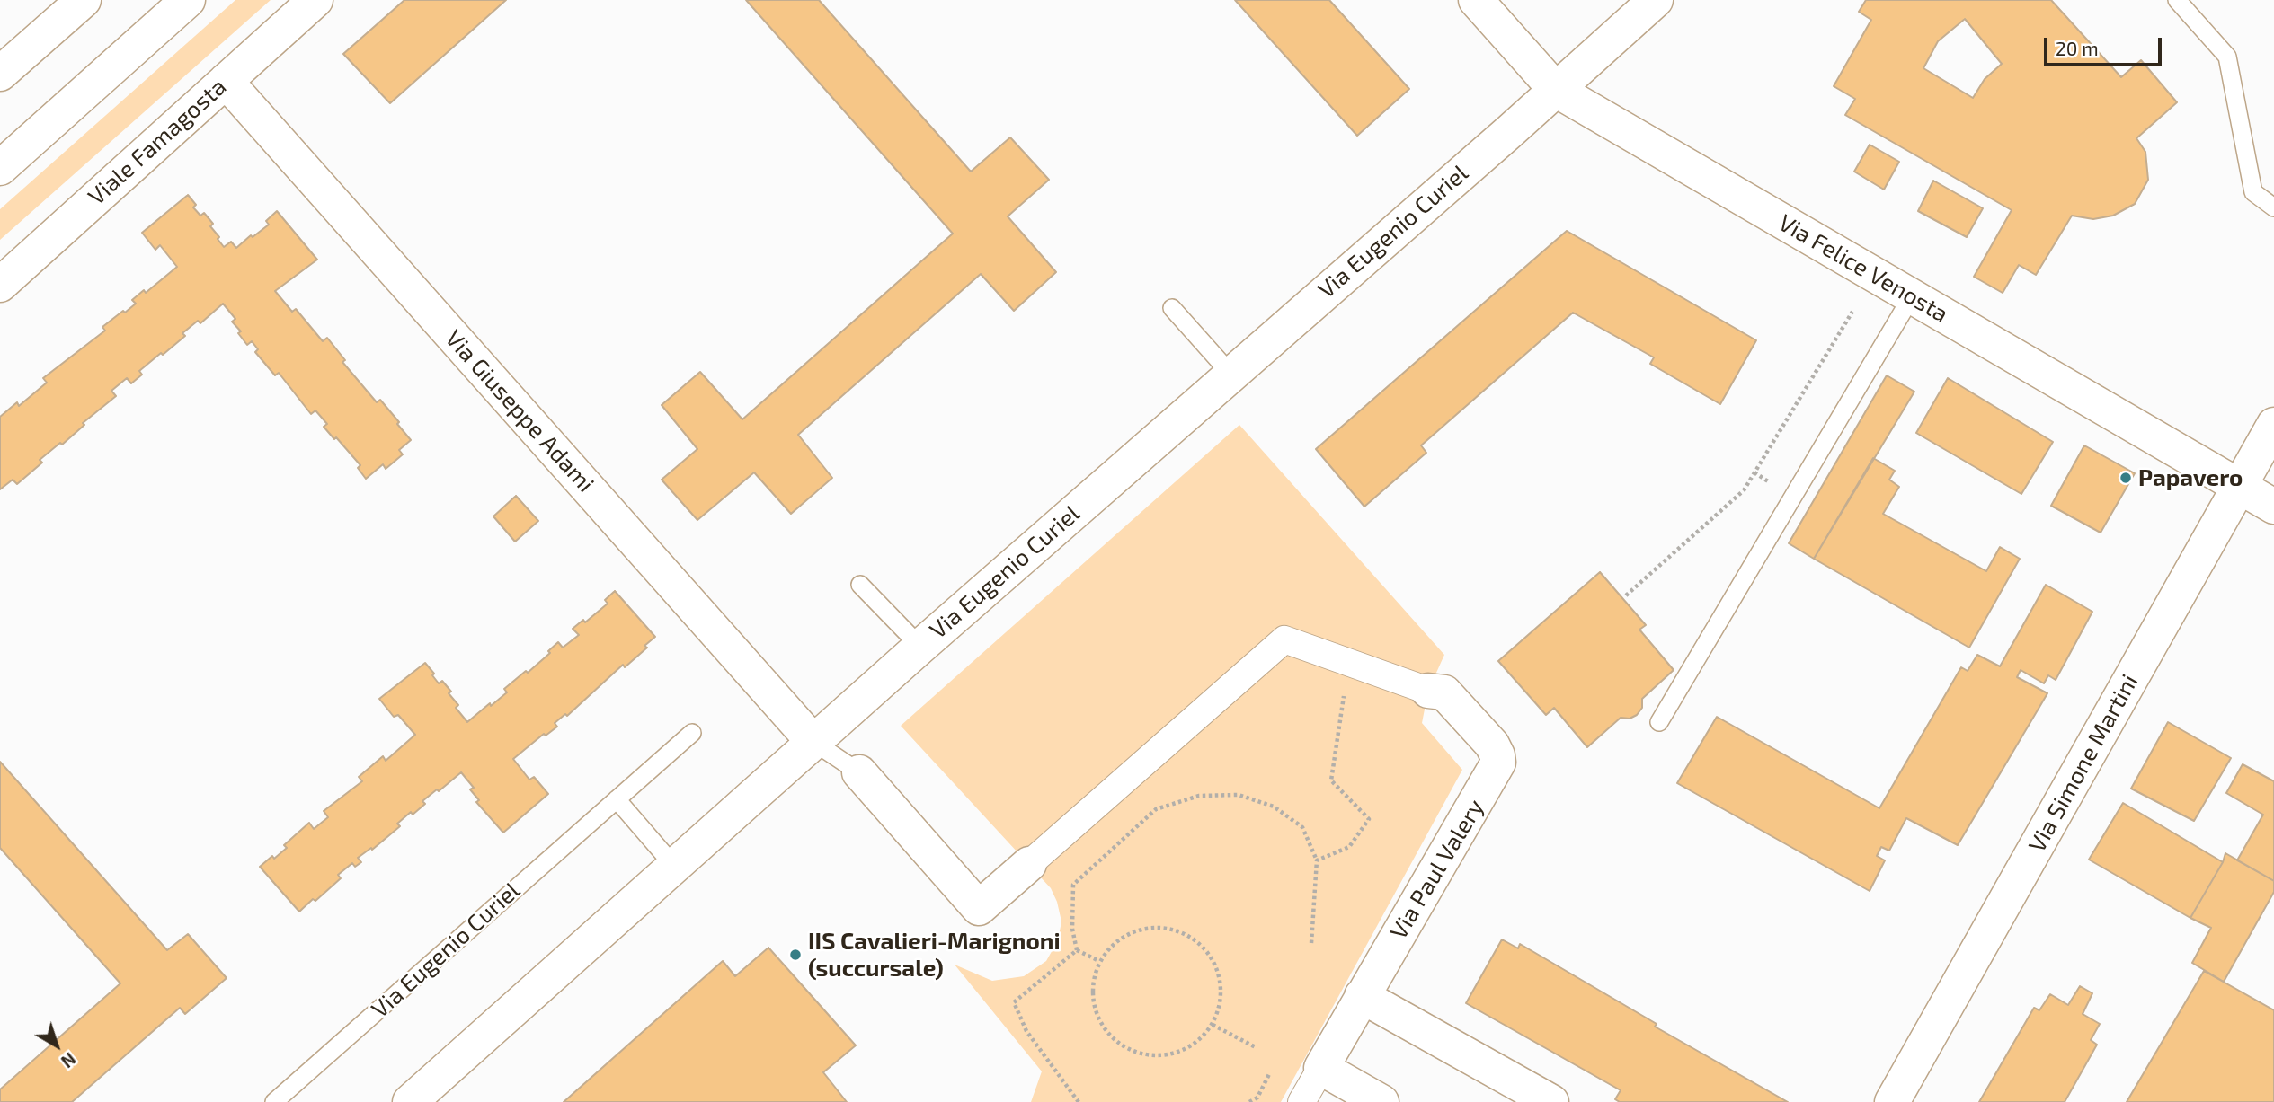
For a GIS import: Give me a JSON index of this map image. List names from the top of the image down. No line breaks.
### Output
{"streets":{"street":["Viale Famagosta","Via Eugenio Curiel","Via Felice Venosta","Via Giuseppe Adami","Via Simone Martini","Via Paul Valery"]},"crossings":[["Viale Famagosta","Via Giuseppe Adami"],["Via Eugenio Curiel","Via Felice Venosta"],["Via Eugenio Curiel","Via Giuseppe Adami"],["Via Felice Venosta","Via Simone Martini"]],"places":["Papavero","IIS Cavalieri-Marignoni (succursale)"],"scale_bar":"20 m","north":"bottom right"}
